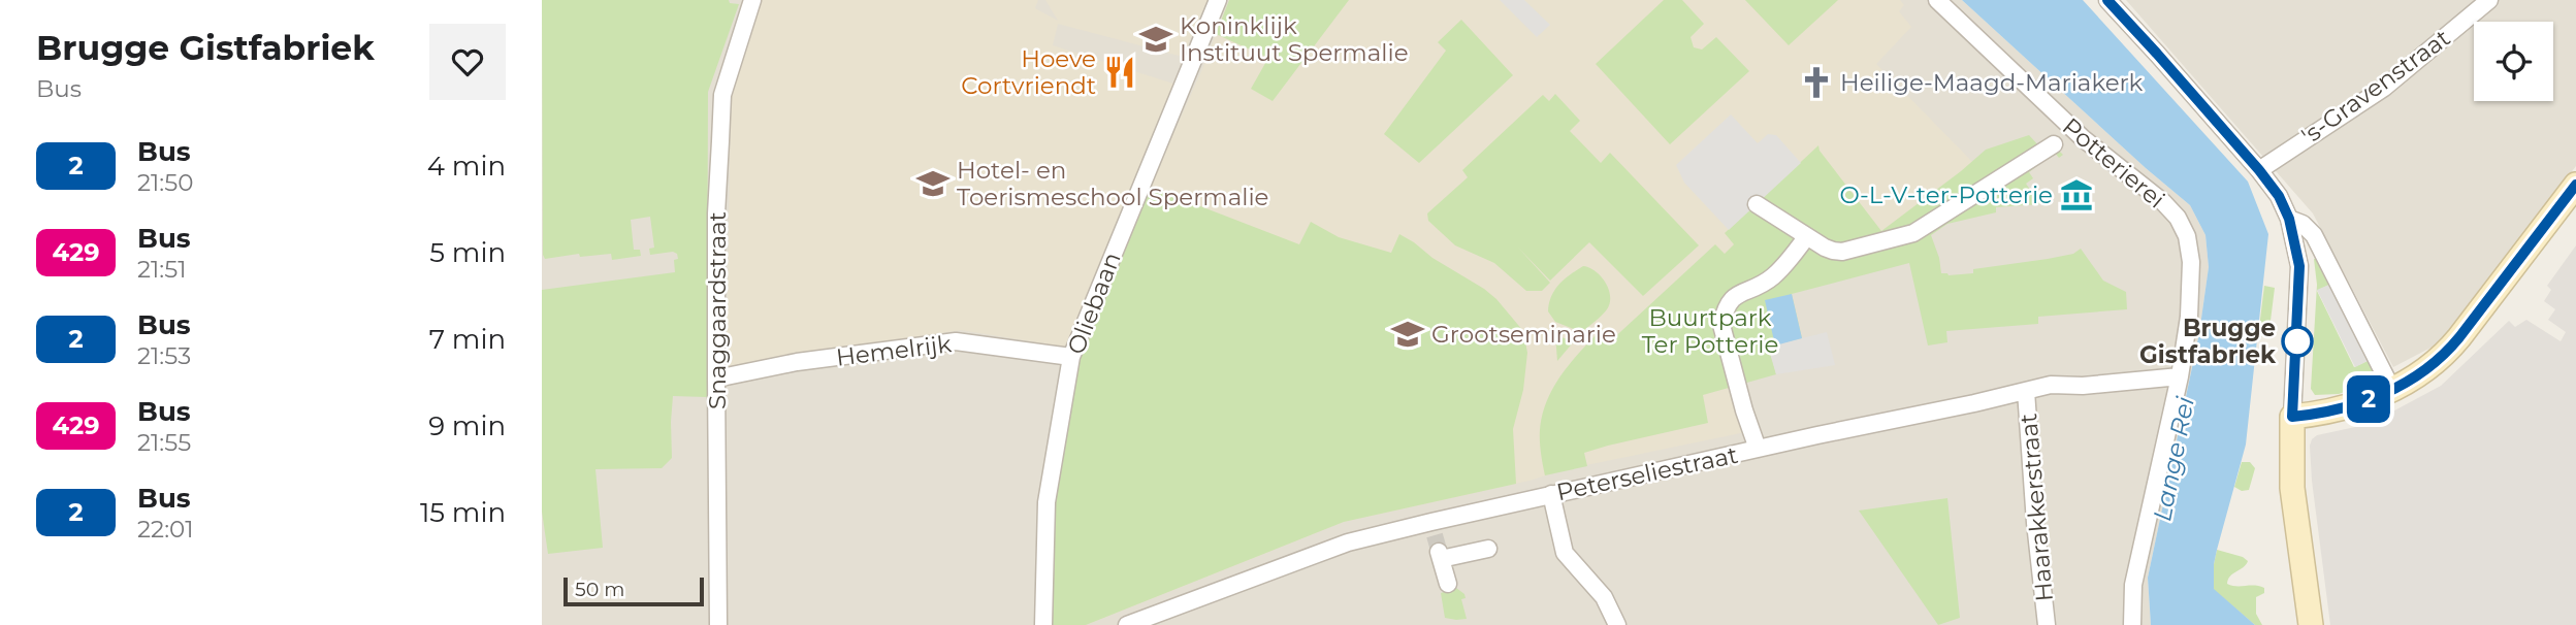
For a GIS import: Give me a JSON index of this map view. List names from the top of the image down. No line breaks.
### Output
{"streets":{"street":["'s-Gravenstraat","Potterierei","Oliebaan","Snaggaardstraat","Hemelrijk","Peterseliestraat","Haarakkerstraat"]},"crossings":[["Potterierei","Peterseliestraat"],["Oliebaan","Hemelrijk"],["Snaggaardstraat","Hemelrijk"],["Peterseliestraat","Haarakkerstraat"]],"water":["Lange Rei"],"parks":["Buurtpark Ter Potterie"],"places":{"school or university":["Koninklijk Instituut Spermalie","Hotel- en Toerismeschool Spermalie","Grootseminarie"],"restaurant":["Hoeve Cortvriendt"],"church":["Heilige-Maagd-Mariakerk"],"museum":["O-L-V-ter-Potterie"],"other":["Brugge Gistfabriek"]},"lines":["bus line 2"],"scale_bar":"50 m","page":{"heading":["Brugge Gistfabriek","Bus"],"on_map":"2","list":[{"mark":"2","name":"Bus","note":"21:50","value":"4 min"},{"mark":"429","name":"Bus","note":"21:51","value":"5 min"},{"mark":"2","name":"Bus","note":"21:53","value":"7 min"},{"mark":"429","name":"Bus","note":"21:55","value":"9 min"},{"mark":"2","name":"Bus","note":"22:01","value":"15 min"}],"scale":"50 m"}}
